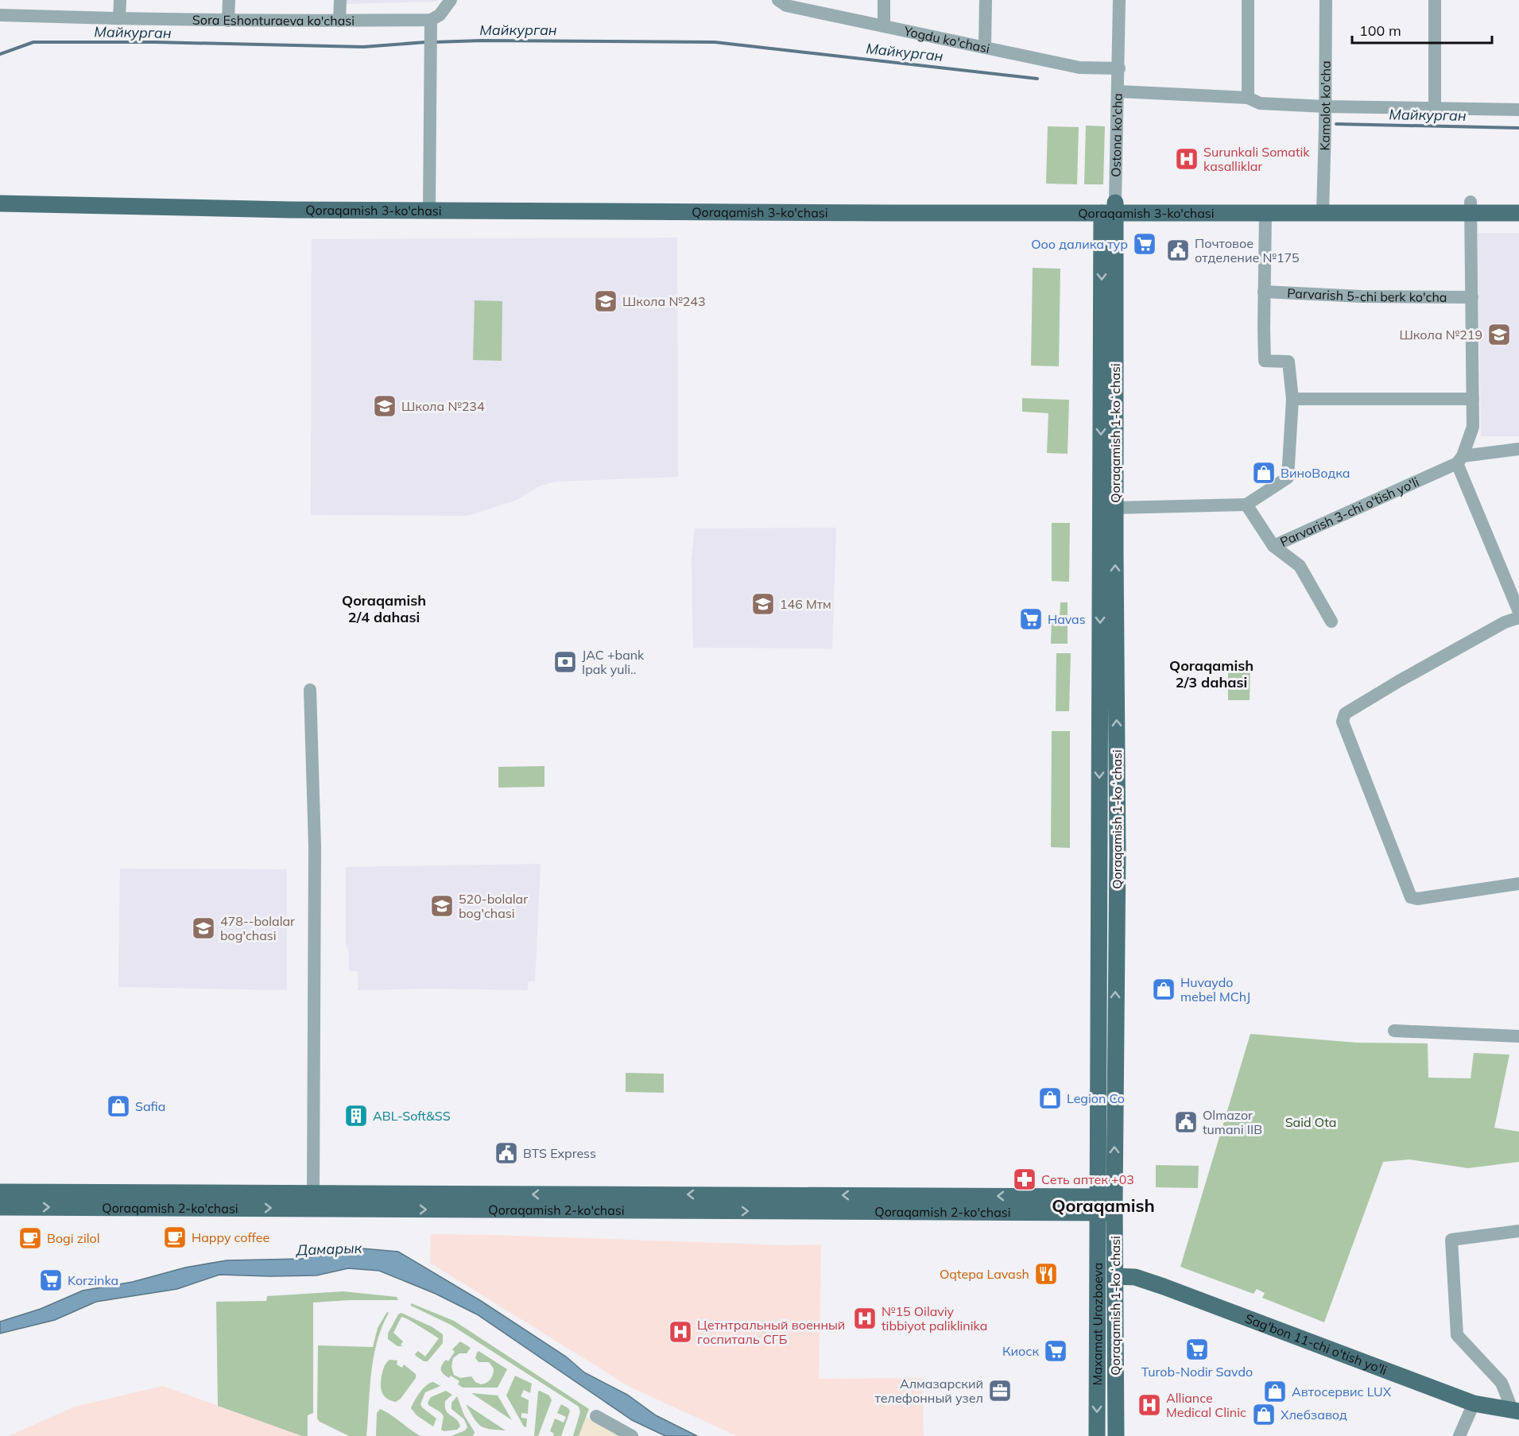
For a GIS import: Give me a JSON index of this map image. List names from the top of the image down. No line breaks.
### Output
{"streets":{"main road":["Qoraqamish 3-ko'chasi","Qoraqamish 1-koʻchasi","Qoraqamish 2-ko'chasi","Maxamat Urozboeva","Sag'bon 11-chi o'tish yo'li"],"street":["Sora Eshonturaeva ko'chasi","Yogdu ko'chasi","Kamolot ko'cha","Ostona ko'cha","Parvarish 5-chi berk ko'cha","Parvarish 3-chi o'tish yo'li"]},"crossings":[["Yogdu ko'chasi","Ostona ko'cha"],["Kamolot ko'cha","Qoraqamish 3-ko'chasi"],["Ostona ko'cha","Qoraqamish 3-ko'chasi"],["Ostona ko'cha","Qoraqamish 1-koʻchasi"],["Qoraqamish 3-ko'chasi","Qoraqamish 1-koʻchasi"],["Qoraqamish 1-koʻchasi","Qoraqamish 2-ko'chasi"],["Qoraqamish 1-koʻchasi","Maxamat Urozboeva"],["Qoraqamish 1-koʻchasi","Sag'bon 11-chi o'tish yo'li"],["Qoraqamish 2-ko'chasi","Maxamat Urozboeva"]],"one_way":["Maxamat Urozboeva"],"districts":["Qoraqamish 2/4 dahasi","Qoraqamish 2/3 dahasi","Qoraqamish"],"water":["Майкурган","Дамарык"],"parks":["Said Ota"],"places":{"hospital":["Surunkali Somatik kasalliklar","№15 Oilaviy tibbiyot paliklinika","Цетнтральный военный госпиталь СГБ","Alliance Medical Clinic"],"supermarket":["Ооо далика тур","Havas","Korzinka","Turob-Nodir Savdo","Киоск"],"public building":["Почтовое отделение №175","Olmazor tumani IIB","BTS Express"],"school or university":["Школа №243","Школа №219","Школа №234","146 Мтм","520-bolalar bog'chasi","478--bolalar bog'chasi"],"shop":["ВиноВодка","Huvaydo mebel MChJ","Legion Co","Safia","Автосервис LUX","Хлебзавод"],"bank":["JAC +bank Ipak yuli.."],"building":["ABL-Soft&SS"],"pharmacy":["Сеть аптек +03"],"cafe":["Happy coffee","Bogi zilol"],"restaurant":["Oqtepa Lavash"],"office":["Алмазарский телефонный узел"]},"scale_bar":"100 m"}
